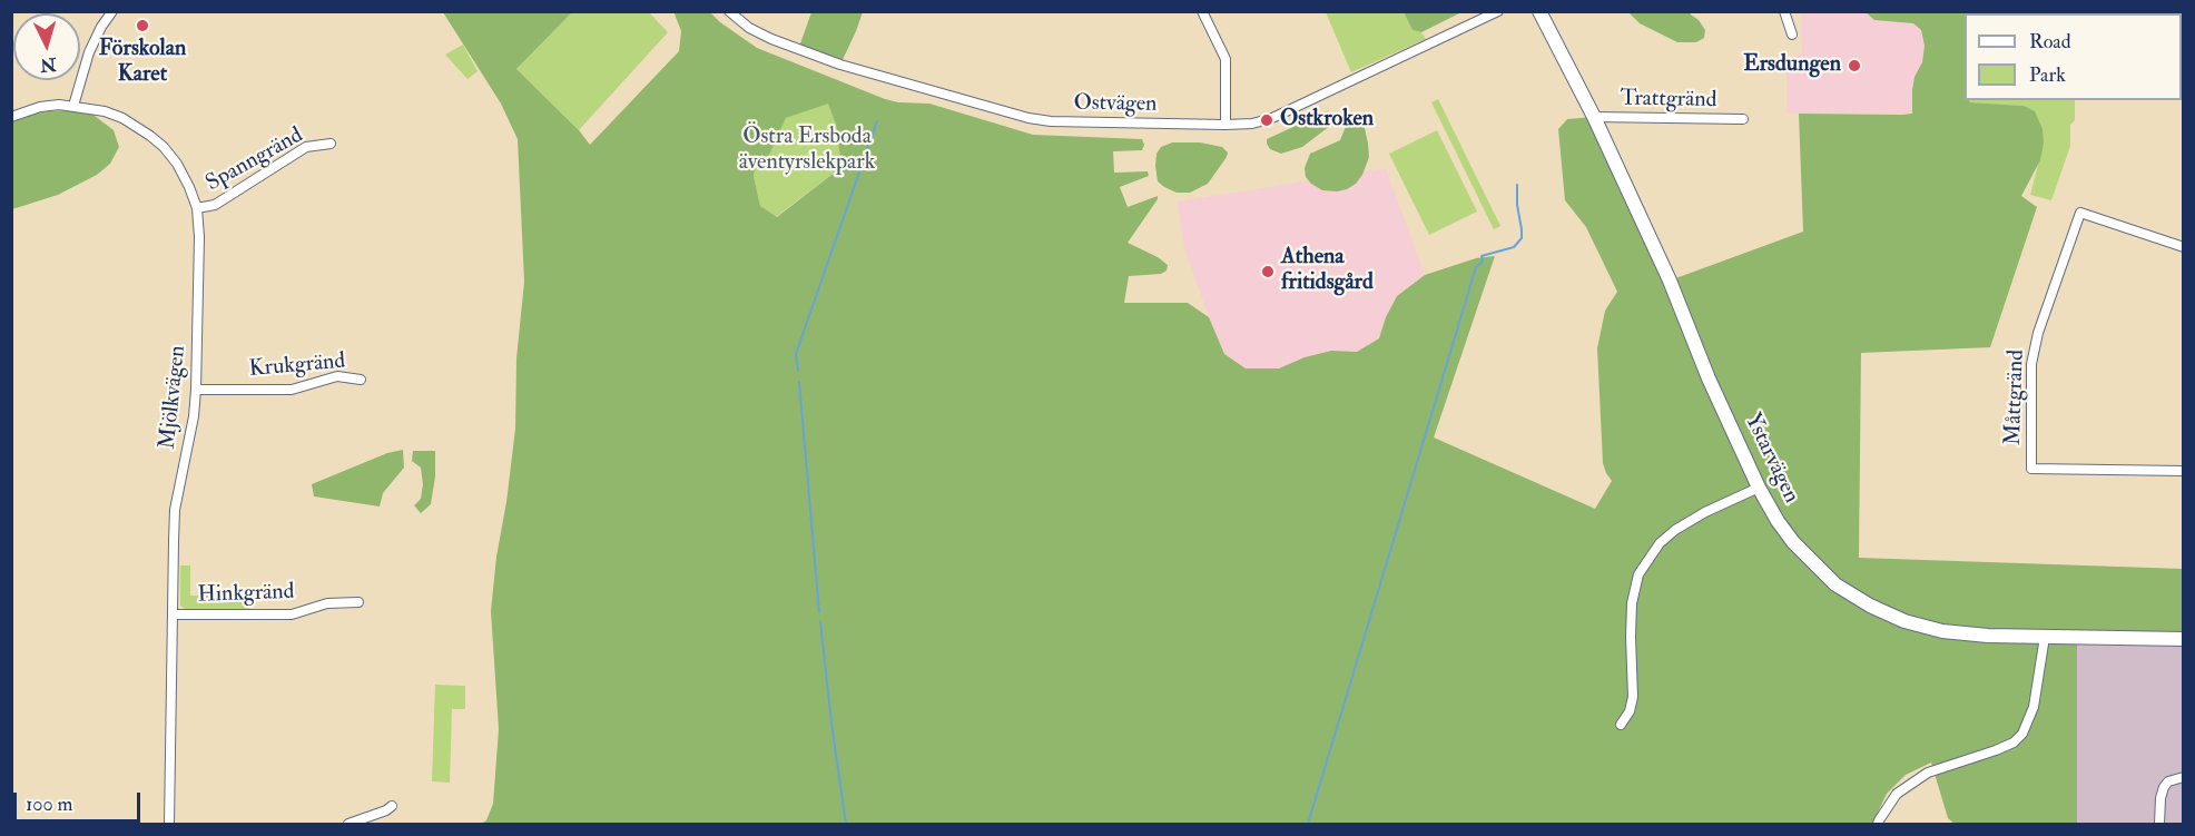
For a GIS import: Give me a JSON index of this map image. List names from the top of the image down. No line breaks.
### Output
{"streets":{"street":["Trattgränd","Ostvägen","Spanngränd","Krukgränd","Mjölkvägen","Måttgränd","Ystarvägen","Hinkgränd"]},"crossings":[["Trattgränd","Ystarvägen"],["Spanngränd","Mjölkvägen"],["Krukgränd","Mjölkvägen"],["Mjölkvägen","Hinkgränd"]],"parks":["Östra Ersboda äventyrslekpark"],"places":["Förskolan Karet","Ersdungen","Ostkroken","Athena fritidsgård"],"legend":["Road","Park"],"scale_bar":"100 m","north":"bottom"}
